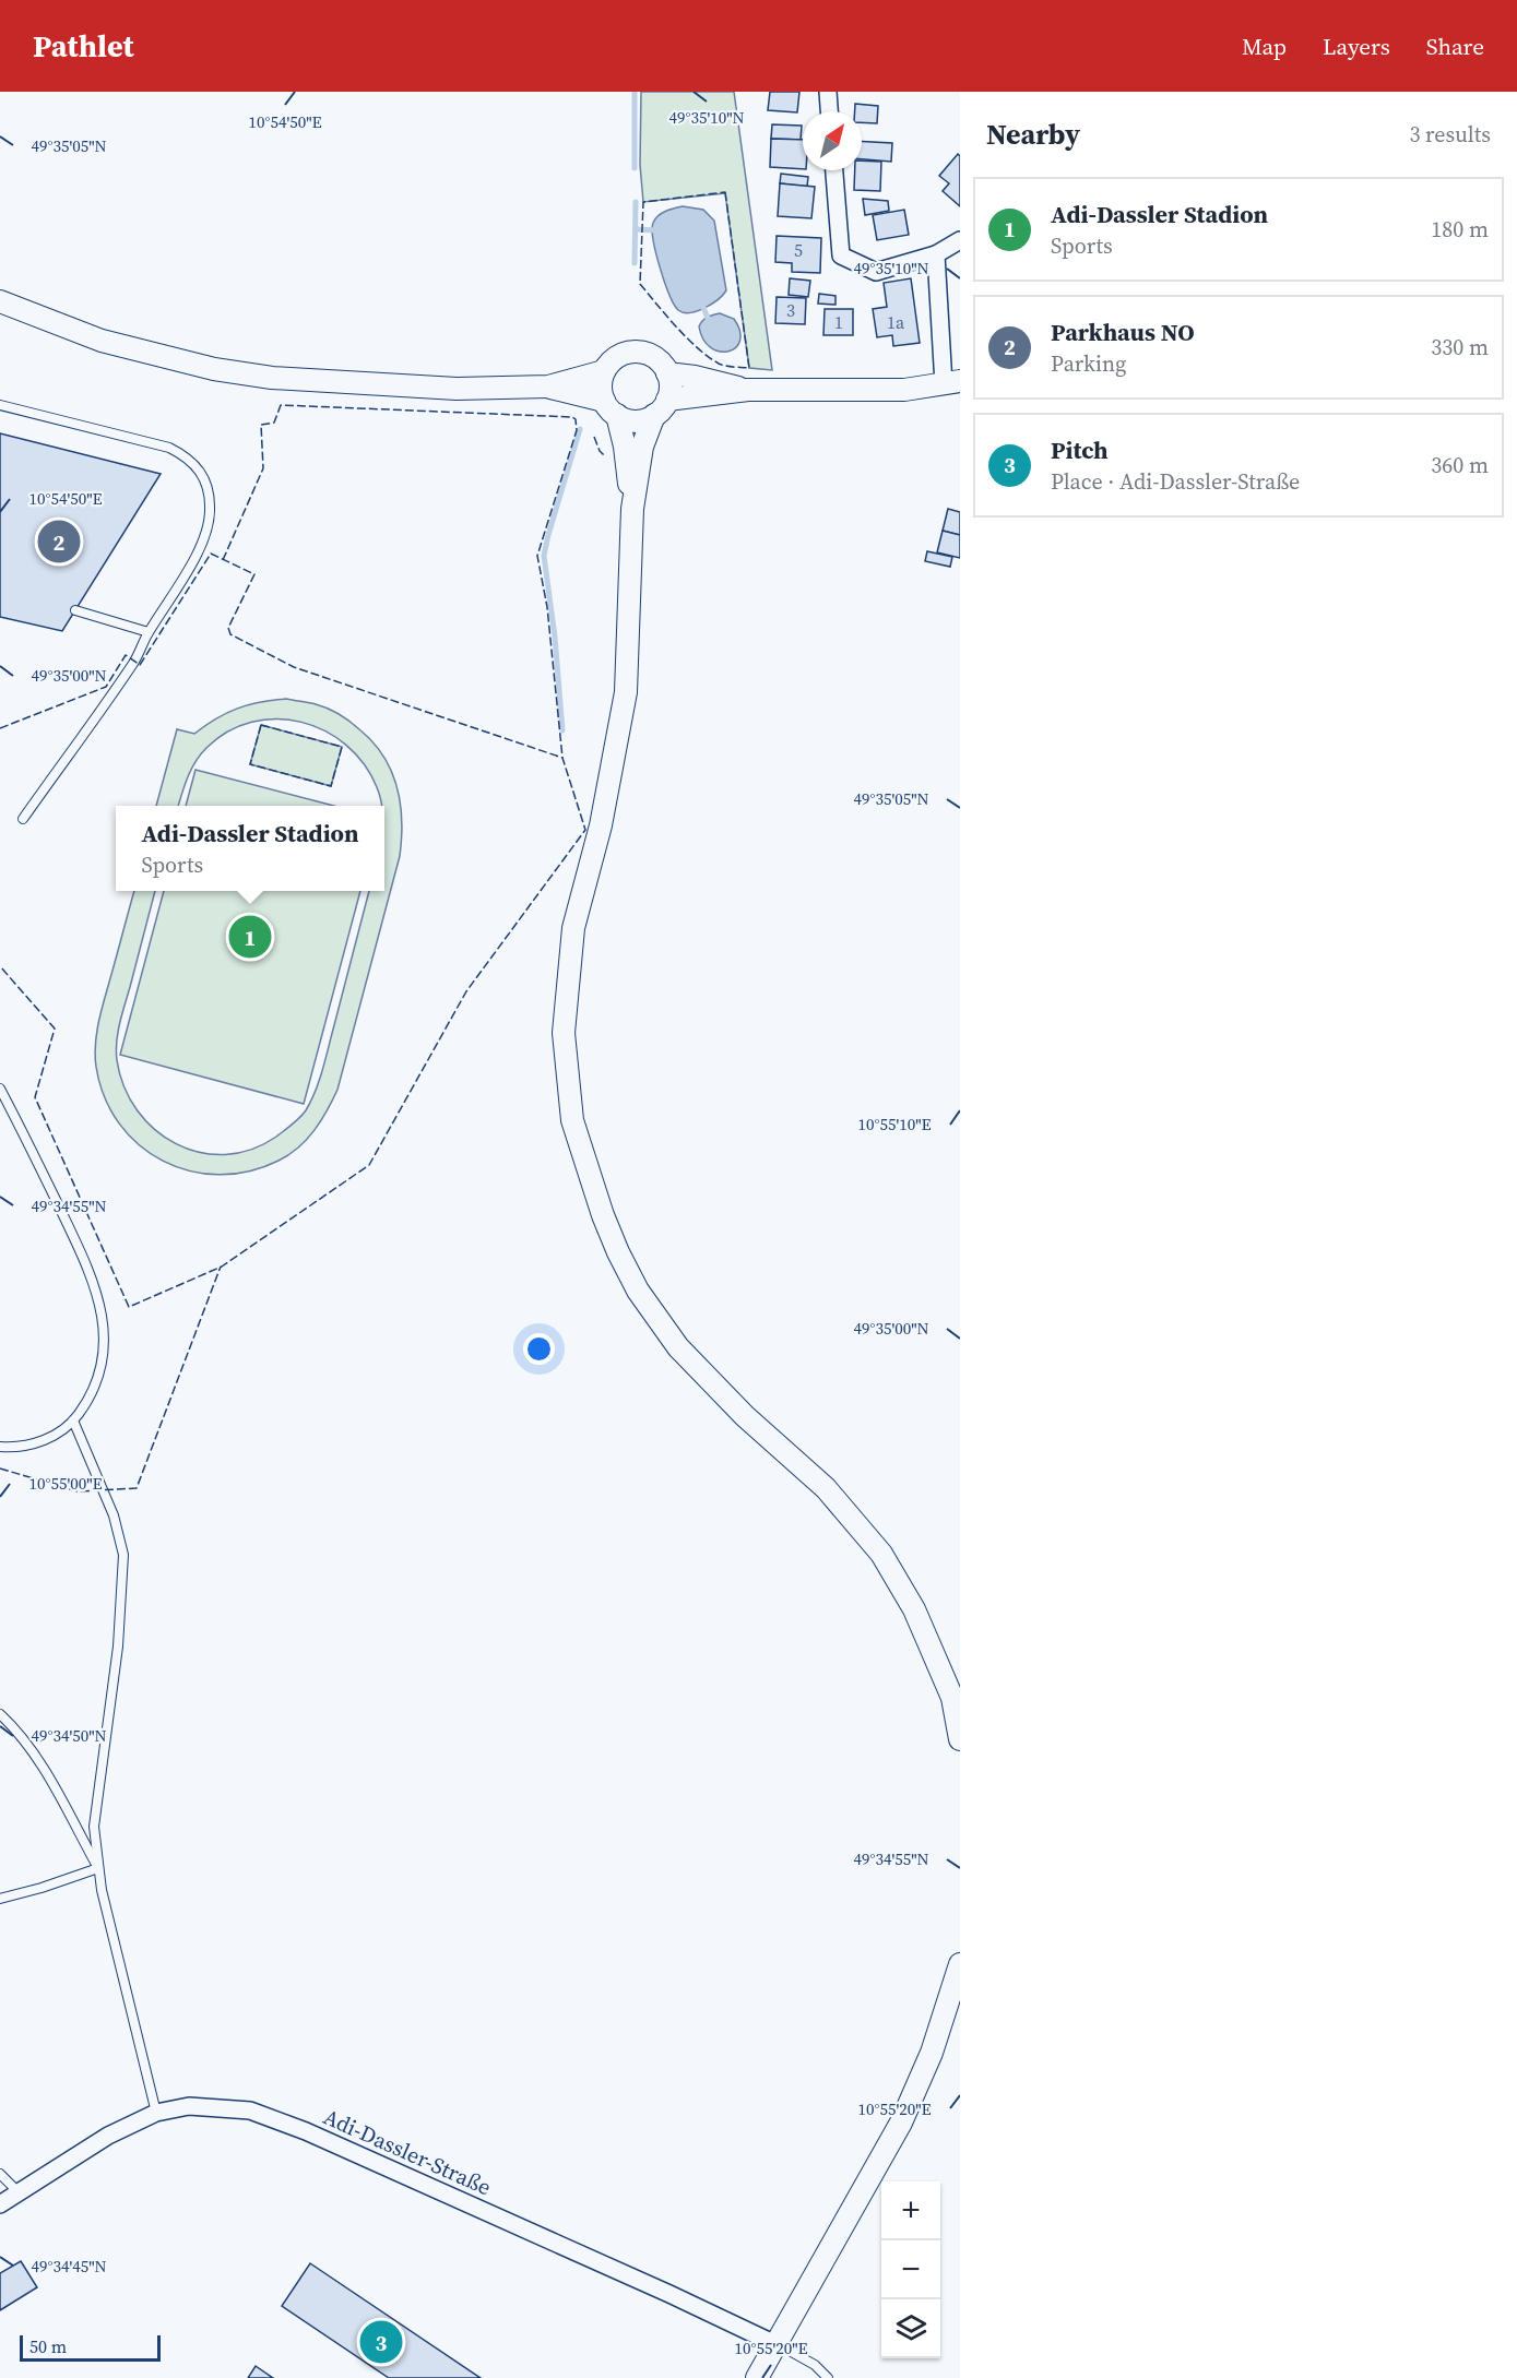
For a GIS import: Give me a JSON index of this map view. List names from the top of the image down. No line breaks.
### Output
{"streets":{"street":["Adi-Dassler-Straße"]},"house_numbers":["5","3","1","1a"],"scale_bar":"50 m","north":"top right","page":{"header":"Pathlet","nav":["Map","Layers","Share"],"heading":["Nearby","3 results"],"list":[{"mark":"1","name":"Adi-Dassler Stadion","note":"Sports","value":"180 m"},{"mark":"2","name":"Parkhaus NO","note":"Parking","value":"330 m"},{"mark":"3","name":"Pitch","note":"Place · Adi-Dassler-Straße","value":"360 m"}],"pins":["2","1","3"],"popup":["Adi-Dassler Stadion","Sports"],"map_buttons":["+","−"],"scale":"50 m"},"coordinates":["49°35'10\"N","10°54'50\"E","49°35'05\"N","49°35'00\"N","10°55'10\"E","49°34'55\"N","10°55'00\"E","49°34'50\"N","10°55'20\"E","49°34'45\"N"]}
